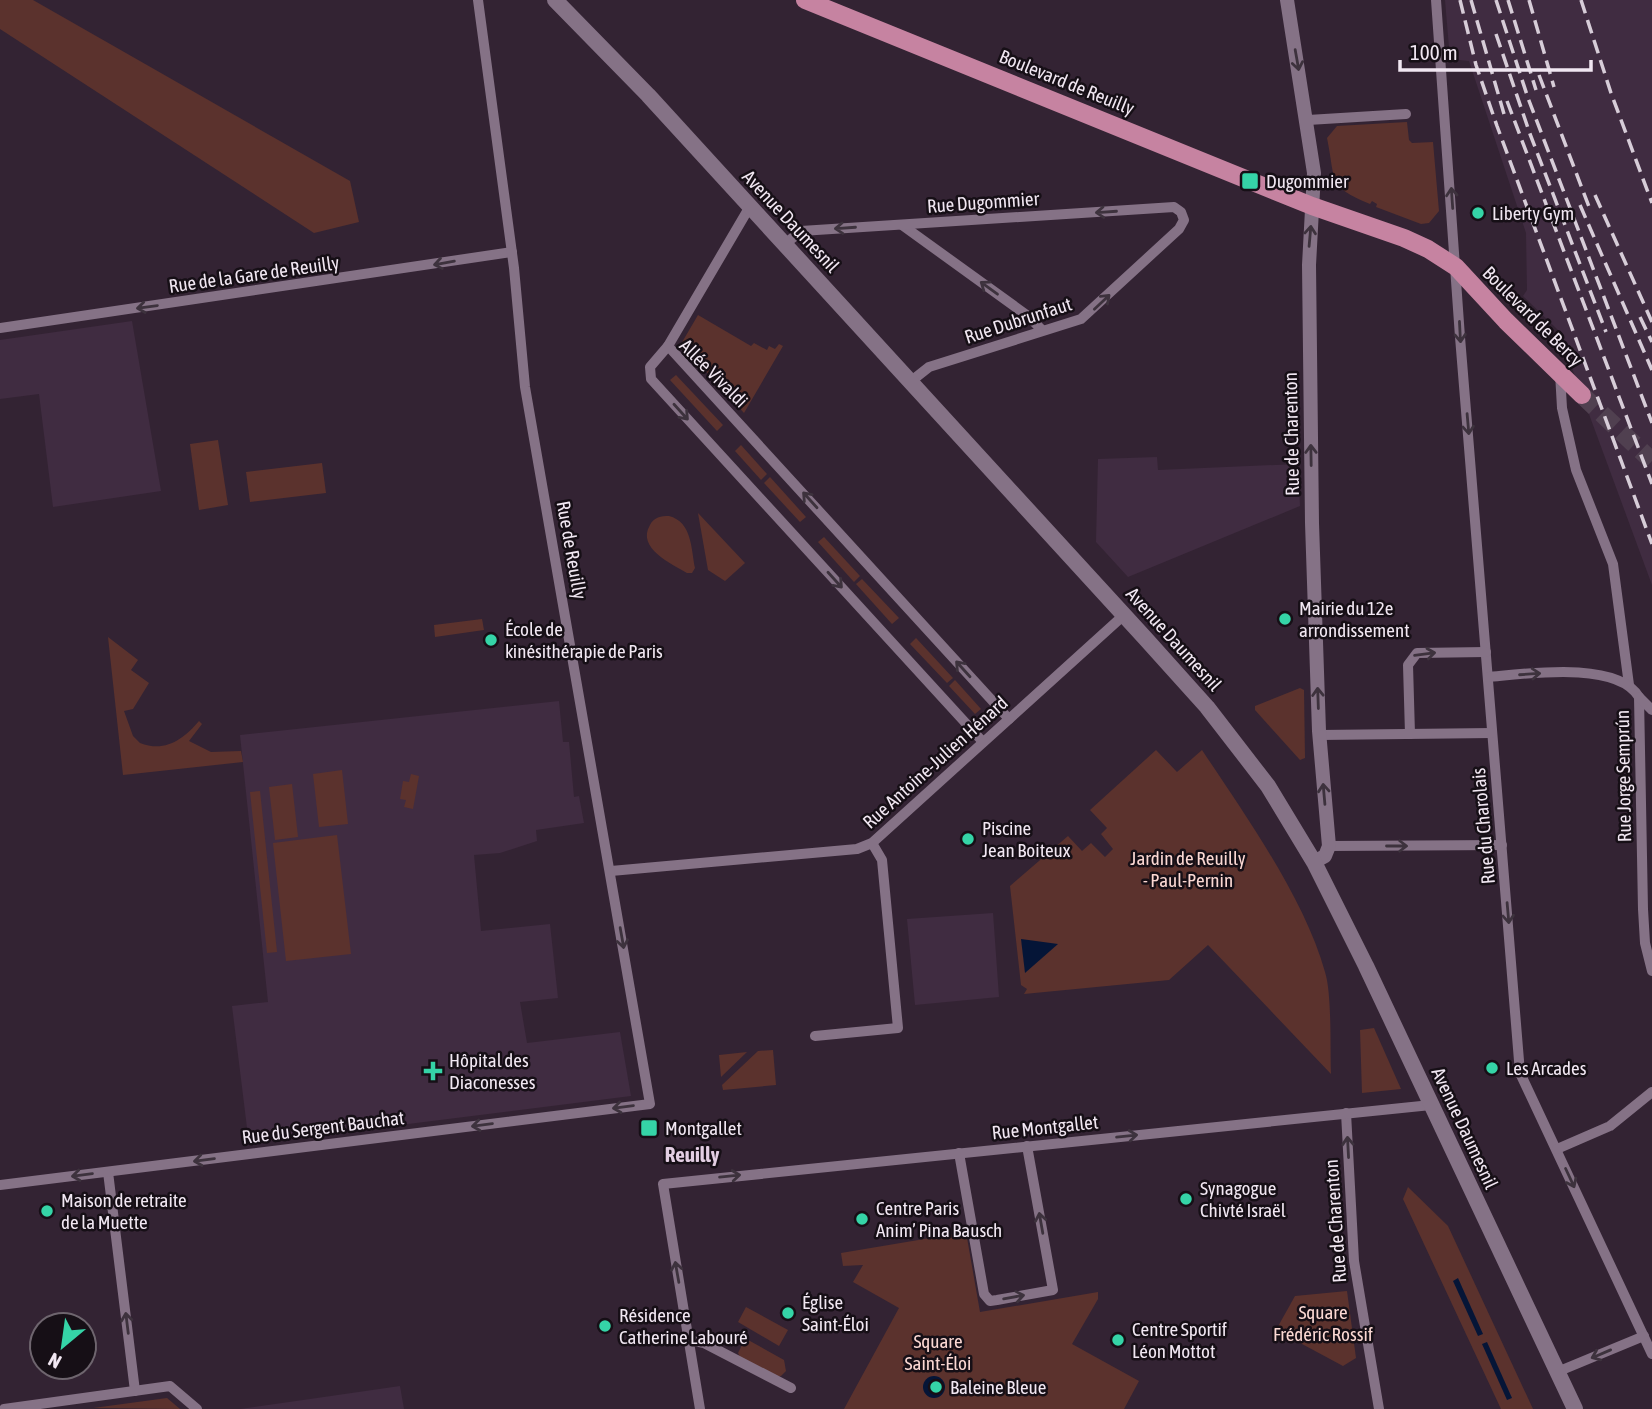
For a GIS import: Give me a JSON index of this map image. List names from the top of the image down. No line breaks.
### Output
{"streets":{"main road":["Boulevard de Reuilly","Avenue Daumesnil","Boulevard de Bercy"],"street":["Rue Dugommier","Rue de la Gare de Reuilly","Rue Dubrunfaut","Allée Vivaldi","Rue de Charenton","Rue de Reuilly","Rue Antoine-Julien Hénard","Rue Jorge Semprún","Rue du Charolais","Rue du Sergent Bauchat","Rue Montgallet"]},"crossings":[["Boulevard de Reuilly","Boulevard de Bercy"],["Boulevard de Reuilly","Rue de Charenton"],["Rue Dugommier","Avenue Daumesnil"],["Rue Dugommier","Rue Dubrunfaut"],["Avenue Daumesnil","Rue Dubrunfaut"],["Avenue Daumesnil","Rue Antoine-Julien Hénard"],["Avenue Daumesnil","Rue Montgallet"],["Rue de la Gare de Reuilly","Rue de Reuilly"],["Boulevard de Bercy","Rue de Charenton"],["Boulevard de Bercy","Rue du Charolais"],["Allée Vivaldi","Rue Antoine-Julien Hénard"],["Rue de Charenton","Rue Montgallet"],["Rue de Reuilly","Rue Antoine-Julien Hénard"],["Rue de Reuilly","Rue du Sergent Bauchat"],["Rue Jorge Semprún","Rue du Charolais"]],"one_way":["Rue Dugommier","Rue de la Gare de Reuilly","Boulevard de Bercy","Rue Dubrunfaut","Rue du Charolais","Rue du Sergent Bauchat","Rue Montgallet"],"districts":["Reuilly"],"parks":["Jardin de Reuilly - Paul-Pernin","Square Frédéric Rossif","Square Saint-Éloi"],"places":{"transit":["Dugommier","Montgallet"],"other":["Liberty Gym","Mairie du 12e arrondissement","École de kinésithérapie de Paris","Piscine Jean Boiteux","Les Arcades","Synagogue Chivté Israël","Maison de retraite de la Muette","Centre Paris Anim’ Pina Bausch","Église Saint-Éloi","Résidence Catherine Labouré","Centre Sportif Léon Mottot","Baleine Bleue"],"health":["Hôpital des Diaconesses"]},"scale_bar":"100 m","north":"bottom left"}
